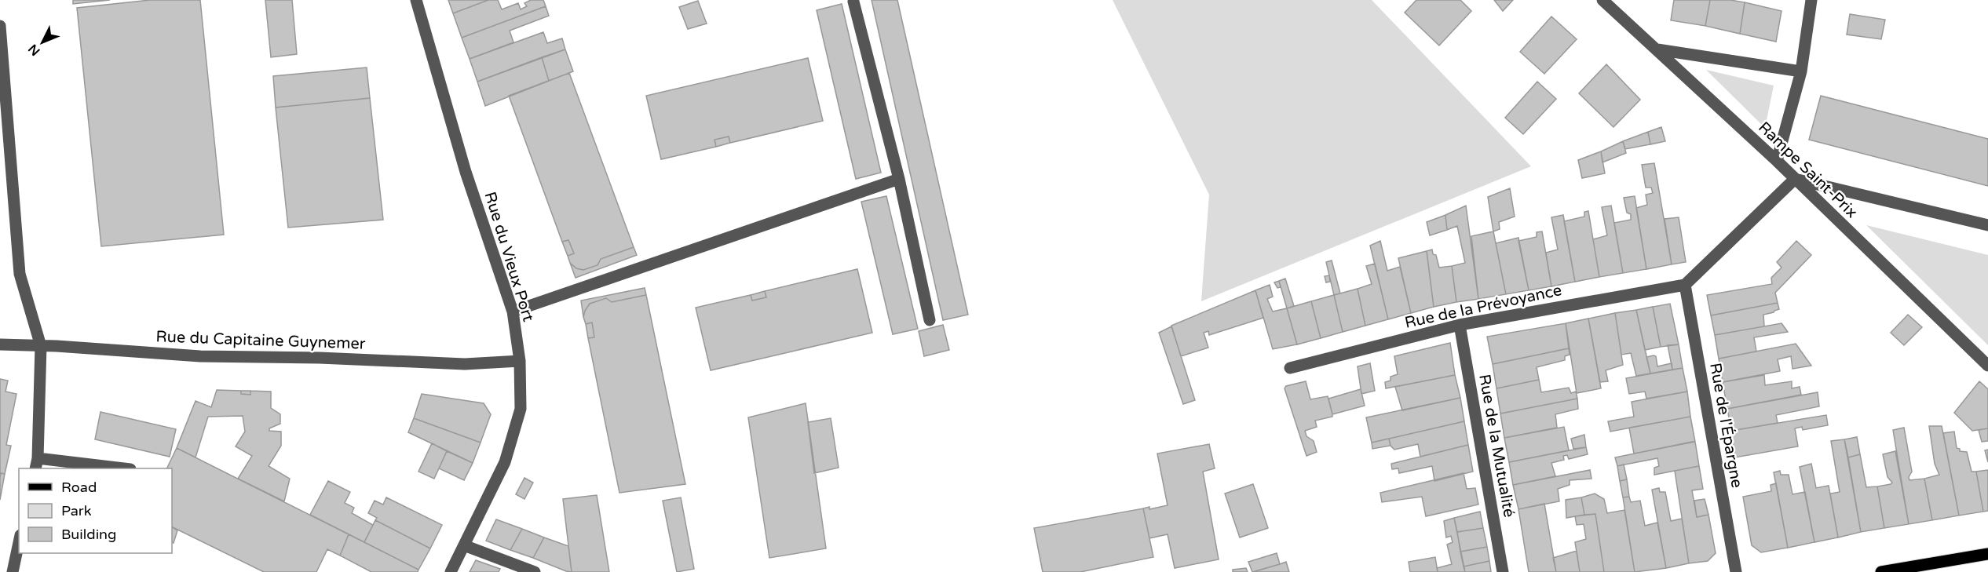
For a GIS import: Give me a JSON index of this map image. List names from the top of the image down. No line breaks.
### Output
{"streets":{"street":["Rampe Saint-Prix","Rue du Vieux Port","Rue de la Prévoyance","Rue du Capitaine Guynemer","Rue de l'Épargne","Rue de la Mutualité"]},"crossings":[["Rue du Vieux Port","Rue du Capitaine Guynemer"],["Rue de la Prévoyance","Rue de l'Épargne"],["Rue de la Prévoyance","Rue de la Mutualité"]],"legend":["Road","Park","Building"],"north":"bottom left"}
